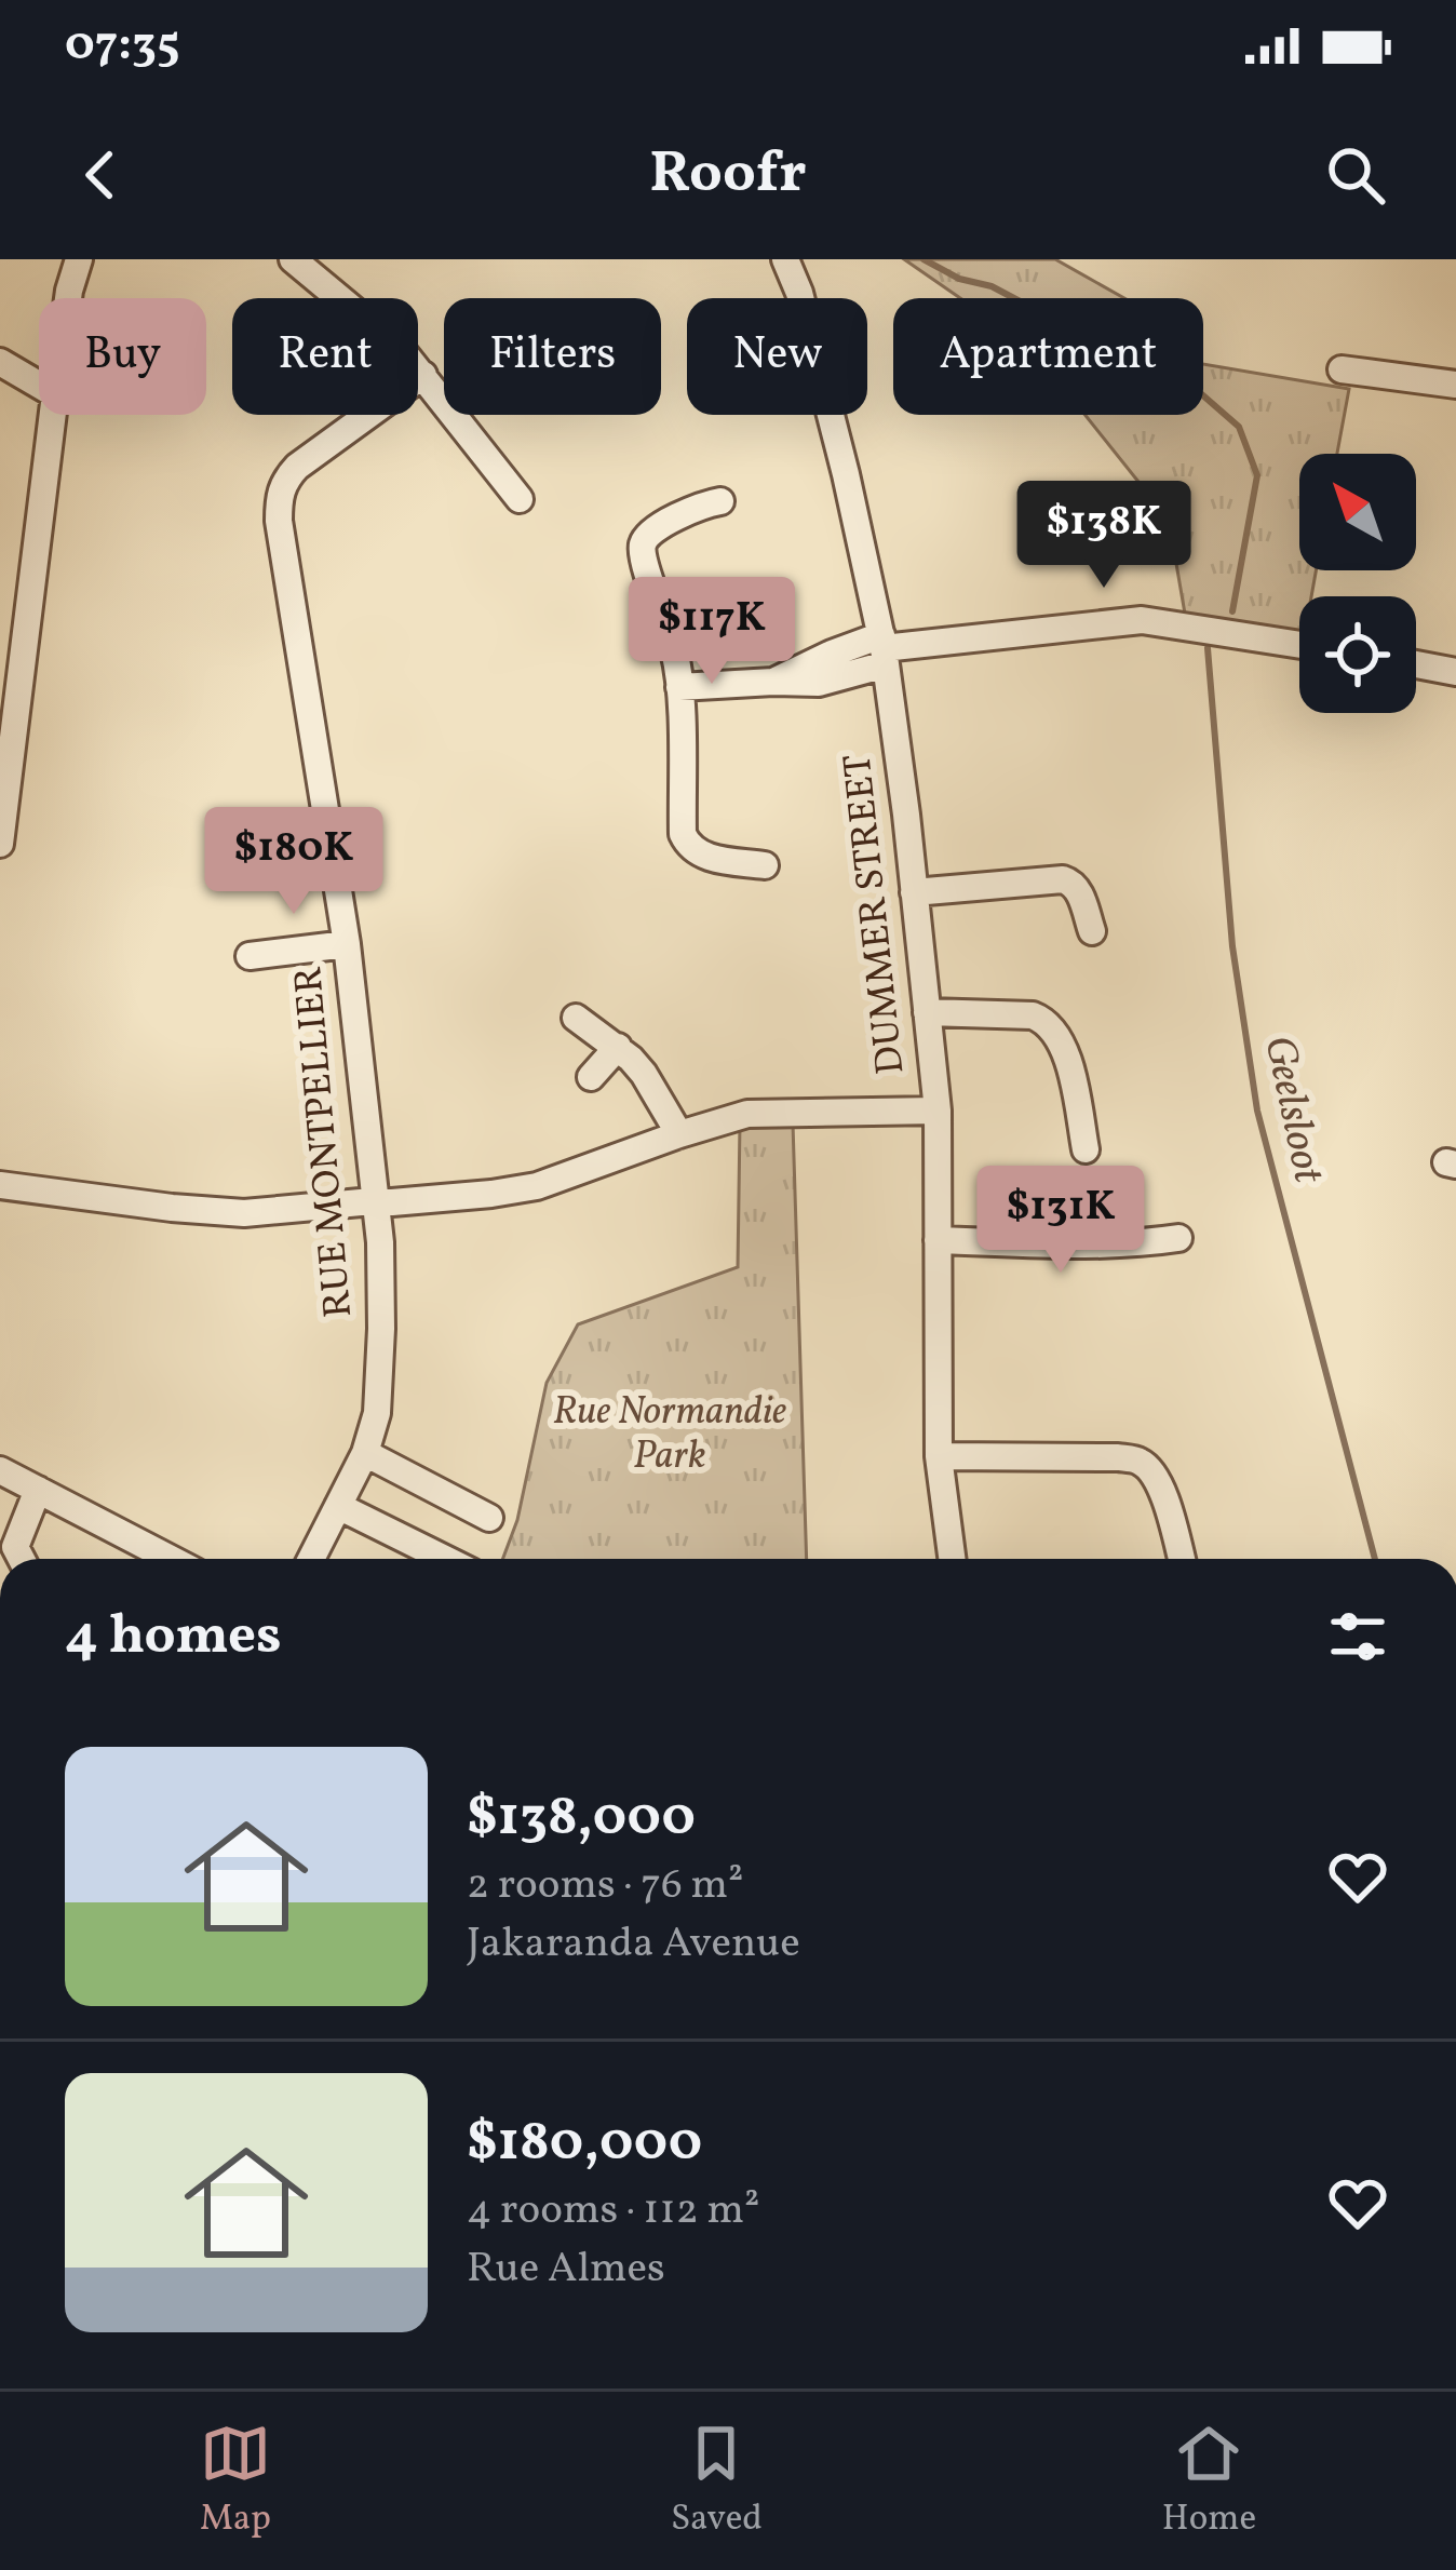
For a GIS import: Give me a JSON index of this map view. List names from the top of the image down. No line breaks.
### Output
{"streets":{"street":["DUMMER STREET","RUE MONTPELLIER"]},"water":["Geelsloot"],"parks":["Rue Normandie Park"],"north":"top left","page":{"status":"07:35","header":"Roofr","chip":["Buy","Rent","Filters","New","Apartment"],"price":["$138K","$117K","$180K","$131K"],"heading":"4 homes","list":[{"name":"$138,000","note":"2 rooms · 76 m² · Jakaranda Avenue"},{"name":"$180,000","note":"4 rooms · 112 m² · Rue Almes"}],"tabs":["Map","Saved","Home"]}}
